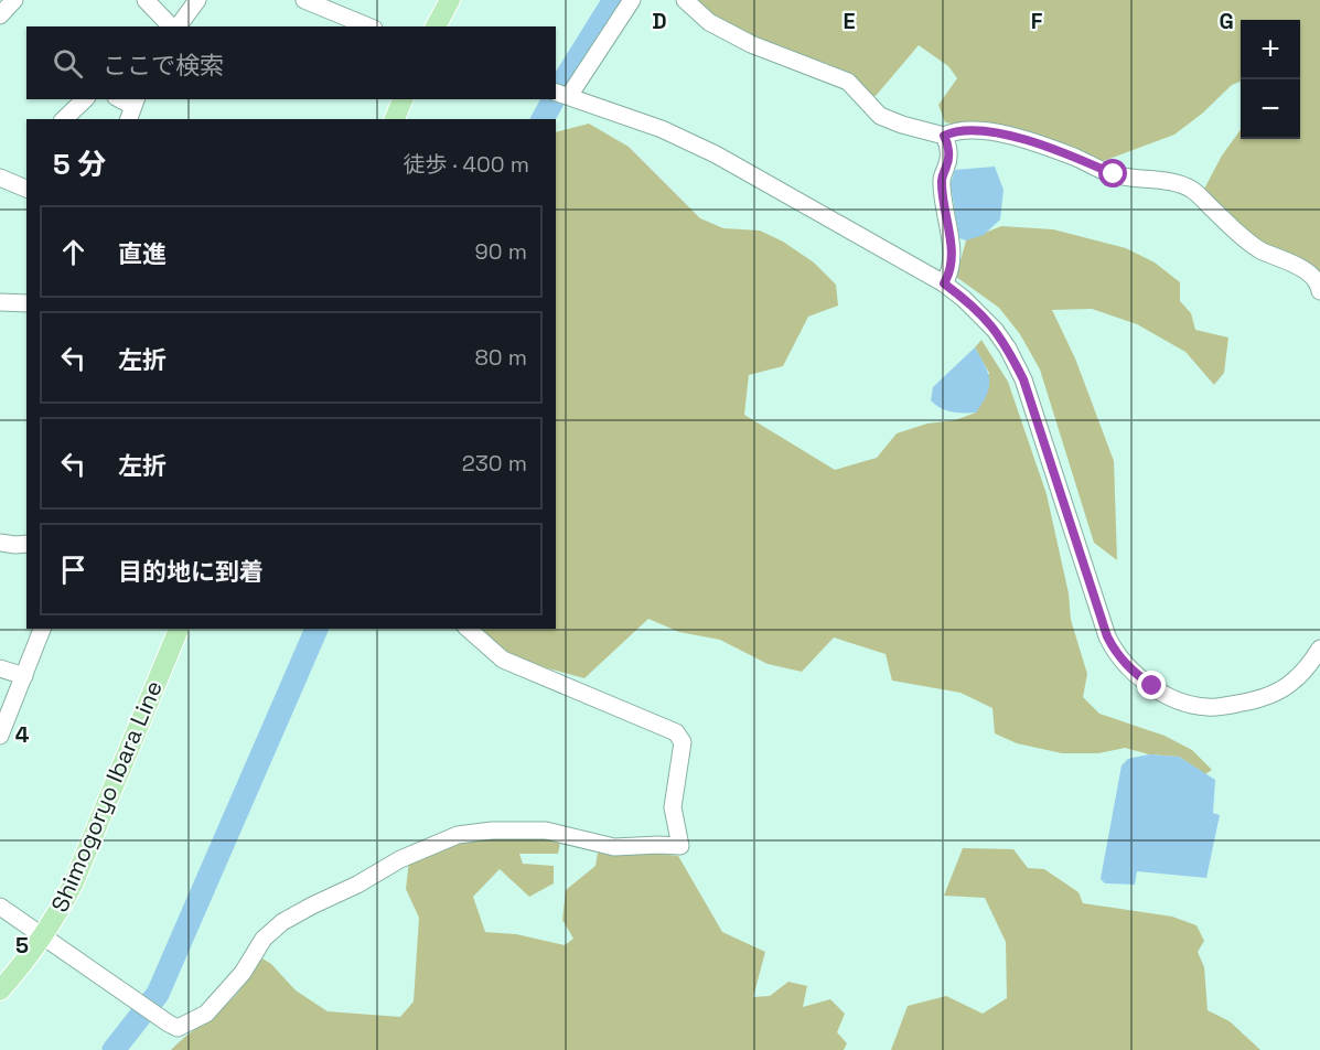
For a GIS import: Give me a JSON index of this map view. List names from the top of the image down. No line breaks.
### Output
{"streets":{"main road":["Shimogoryo Ibara Line"]},"page":{"map_buttons":["+","−"],"search":"ここで検索","heading":["5 分","徒歩 · 400 m"],"list":[["直進","90 m"],["左折","80 m"],["左折","230 m"],"目的地に到着"]},"grid":{"columns":["D","E","F","G"],"rows":["4","5"]}}
